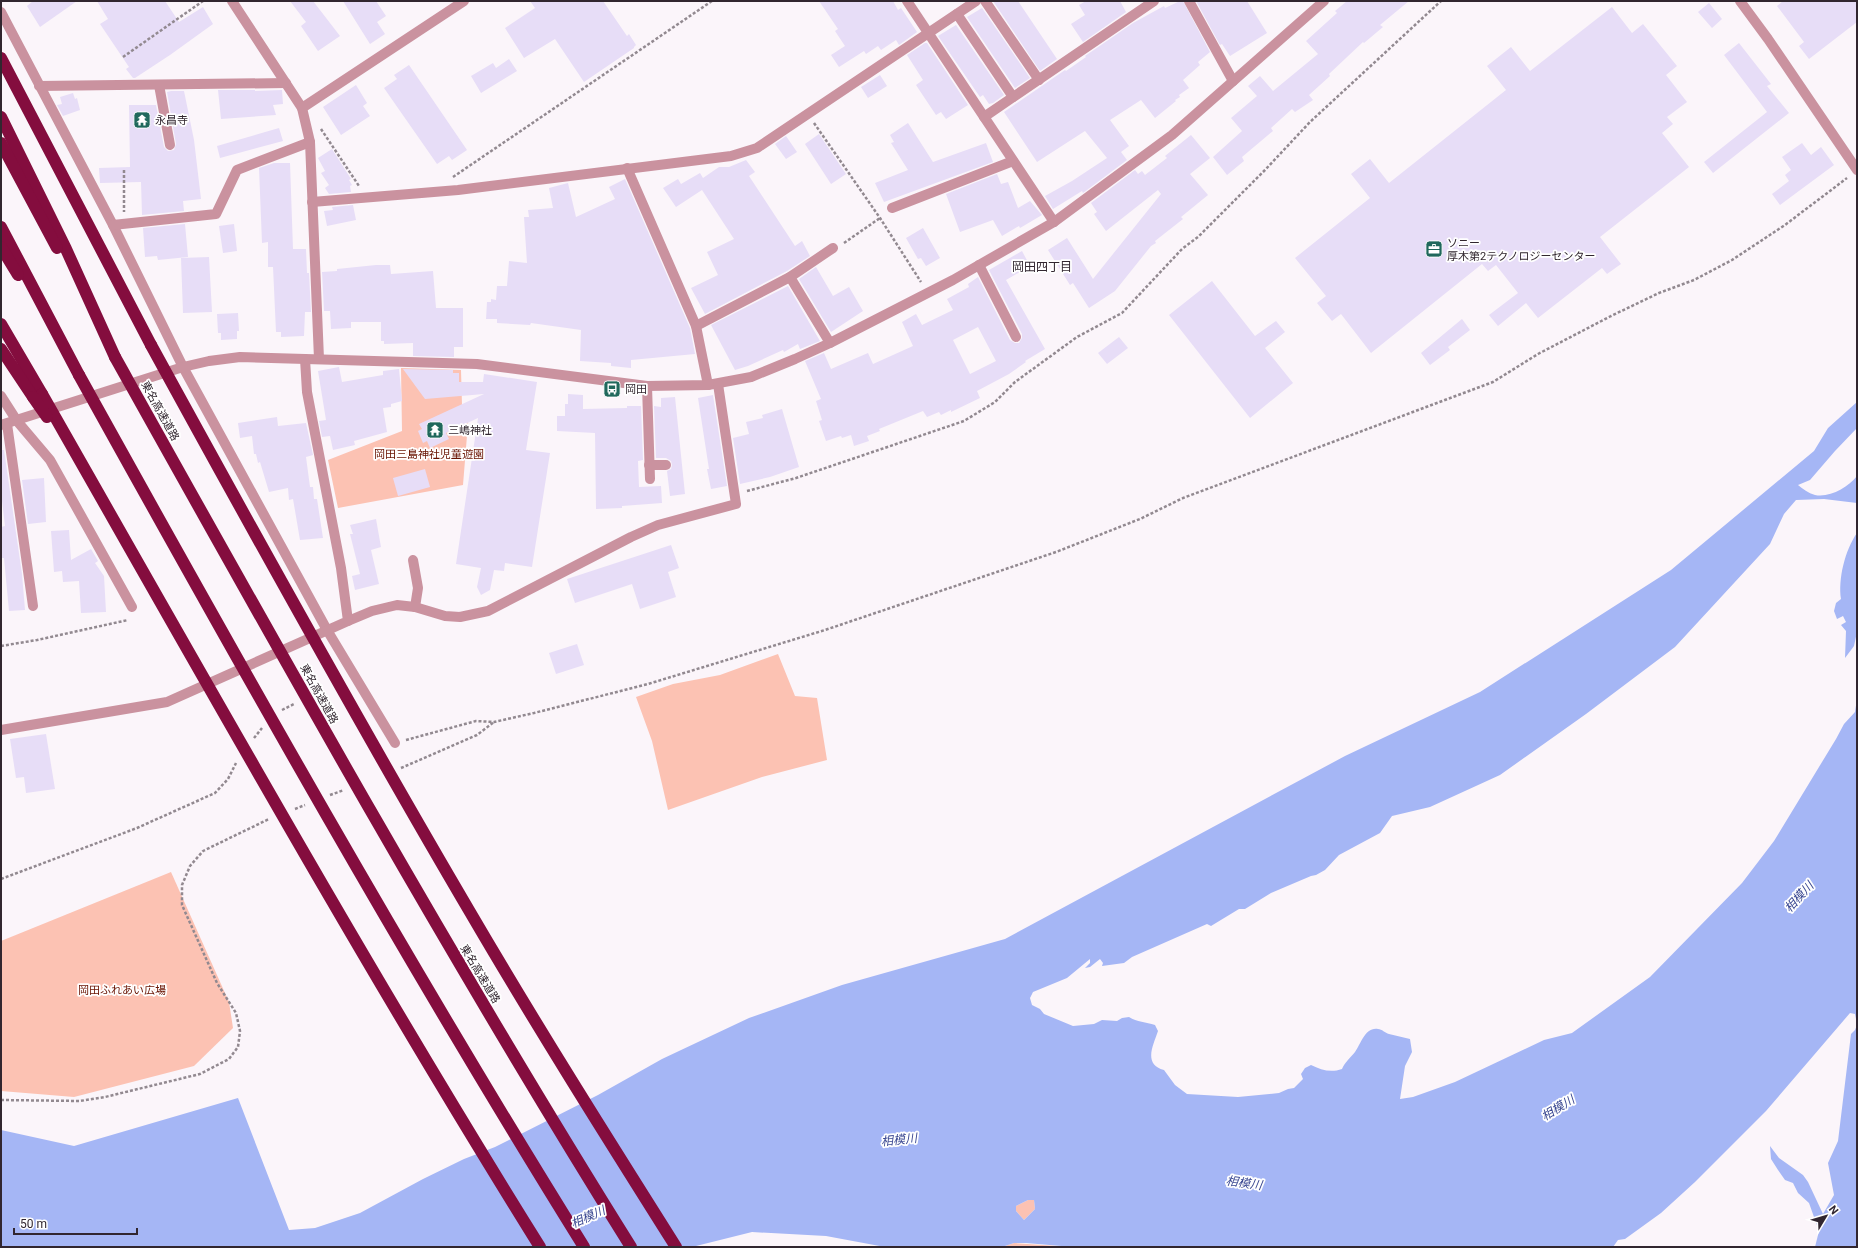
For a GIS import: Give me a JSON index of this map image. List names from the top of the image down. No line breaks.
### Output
{"streets":{"highway":["東名高速道路"]},"districts":["岡田四丁目"],"water":["相模川"],"parks":["岡田三島神社児童遊園","岡田ふれあい広場"],"places":{"temple":["永昌寺","三嶋神社"],"office":["ソニー 厚木第2テクノロジーセンター"],"bus stop":["岡田"]},"scale_bar":"50 m","north":"top right"}
